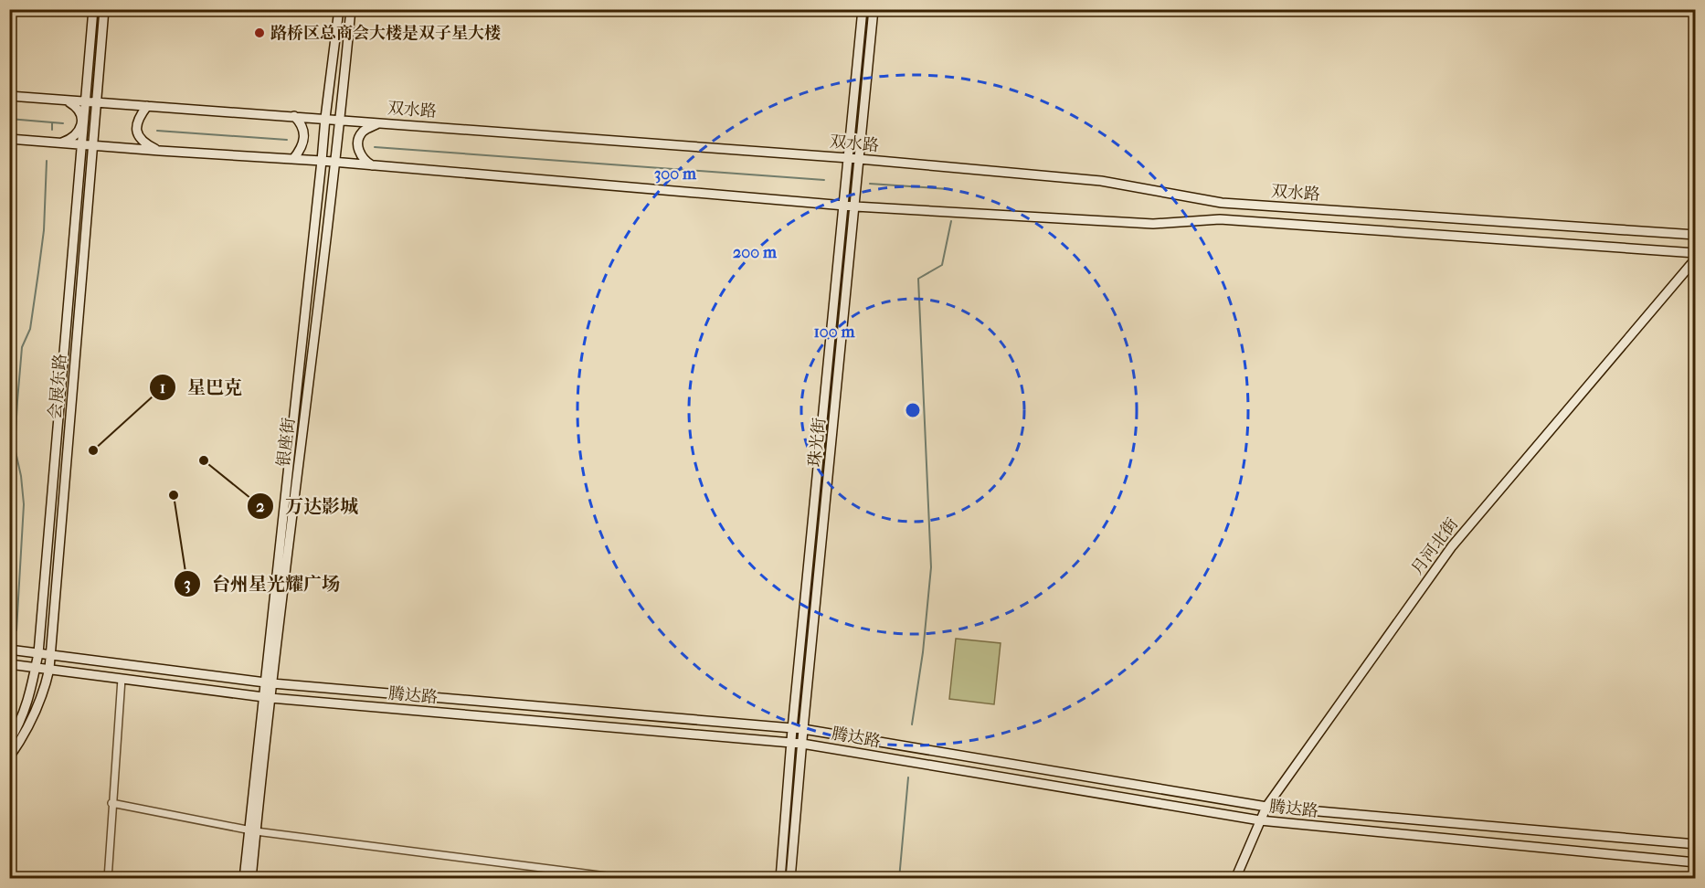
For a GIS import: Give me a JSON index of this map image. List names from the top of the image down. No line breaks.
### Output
{"streets":{"main road":["双水路","会展东路","银座街","珠光街","月河北街","腾达路"]},"crossings":[["双水路","会展东路"],["双水路","银座街"],["双水路","珠光街"],["会展东路","腾达路"],["银座街","腾达路"],["珠光街","腾达路"],["月河北街","腾达路"]],"places":["路桥区总商会大楼是双子星大楼","星巴克","万达影城","台州星光耀广场"],"rings":["300 m","200 m","100 m"]}
